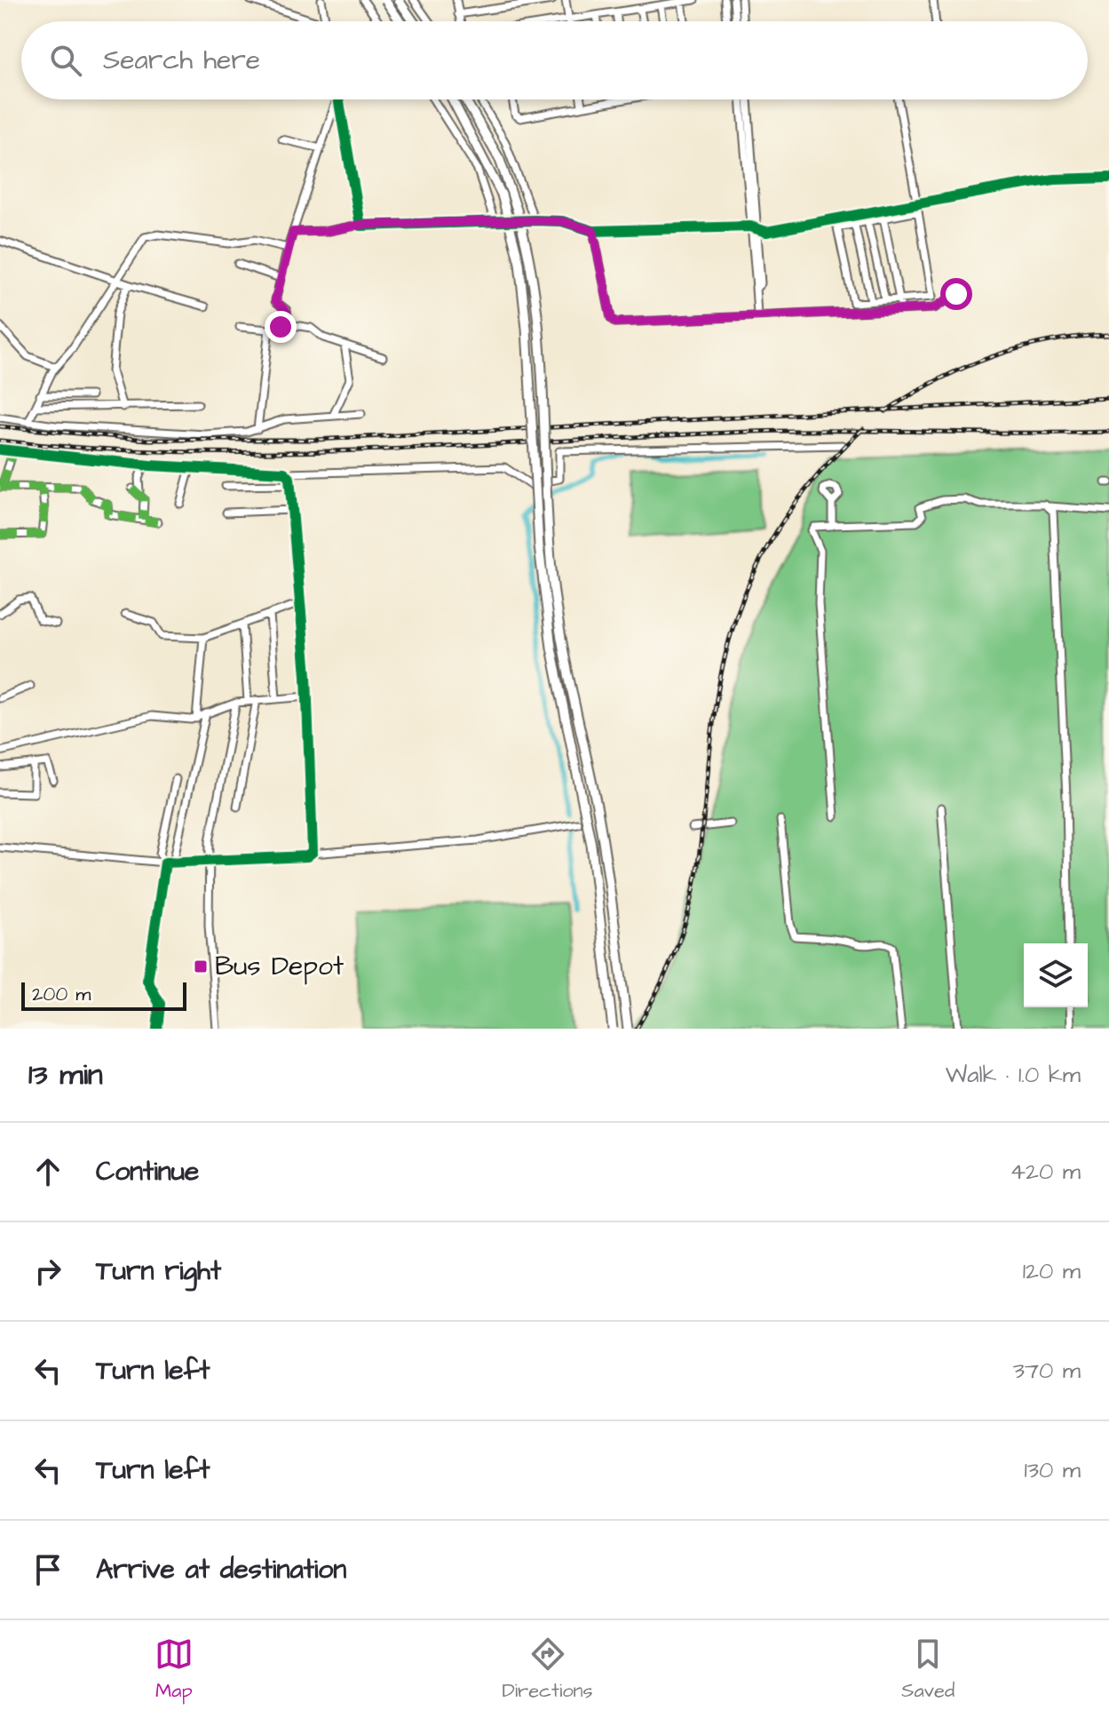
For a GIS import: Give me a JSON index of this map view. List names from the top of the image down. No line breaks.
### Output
{"places":{"transit":["Bus Depot"]},"scale_bar":"200 m","page":{"search":"Search here","scale":"200 m","heading":["13 min","Walk · 1.0 km"],"list":[["Continue","420 m"],["Turn right","120 m"],["Turn left","370 m"],["Turn left","130 m"],"Arrive at destination"],"nav":["Map","Directions","Saved"]}}
